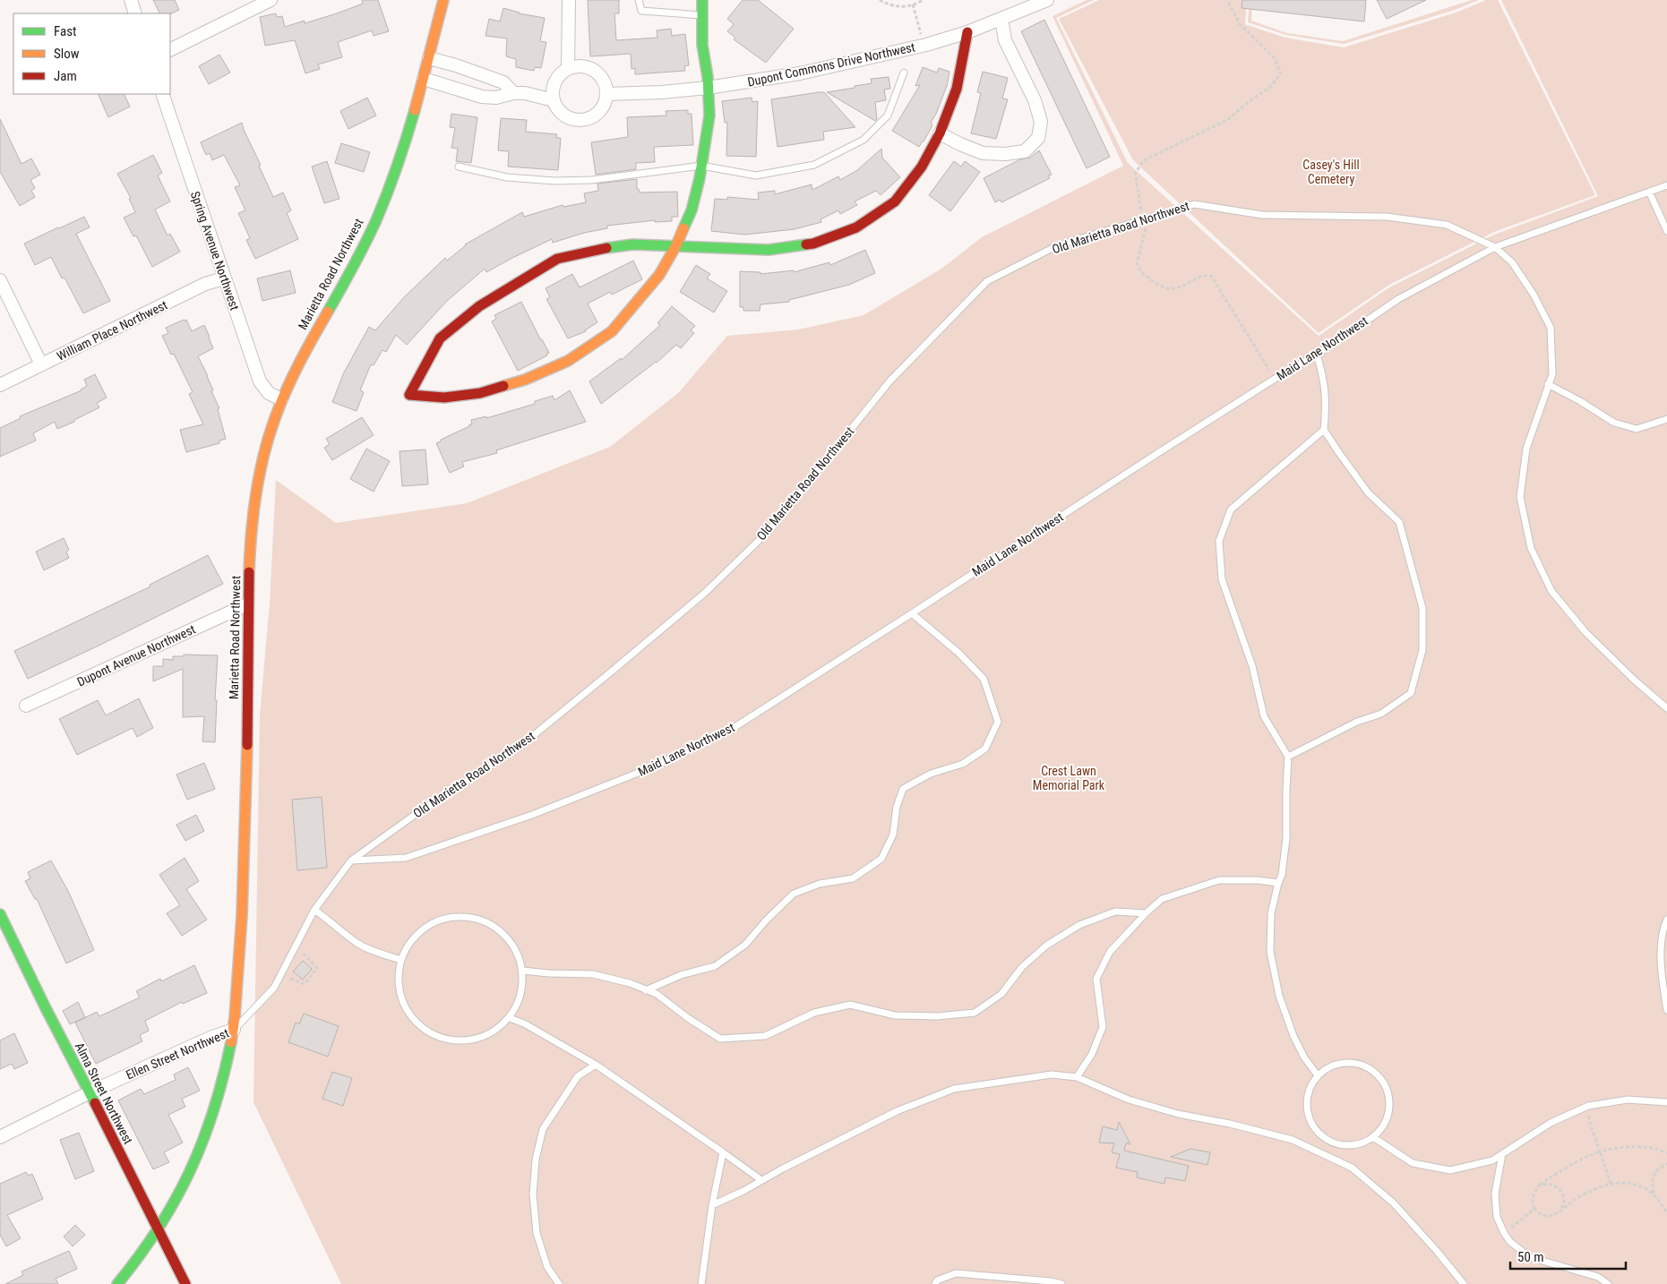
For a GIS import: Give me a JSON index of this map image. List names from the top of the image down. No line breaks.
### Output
{"streets":{"street":["Dupont Commons Drive Northwest","Spring Avenue Northwest","Marietta Road Northwest","William Place Northwest","Dupont Avenue Northwest","Ellen Street Northwest","Alma Street Northwest"],"lane":["Old Marietta Road Northwest","Maid Lane Northwest"]},"crossings":[["Old Marietta Road Northwest","Marietta Road Northwest"],["Old Marietta Road Northwest","Maid Lane Northwest"],["Old Marietta Road Northwest","Ellen Street Northwest"],["Spring Avenue Northwest","Marietta Road Northwest"],["Spring Avenue Northwest","William Place Northwest"],["Marietta Road Northwest","Dupont Avenue Northwest"],["Marietta Road Northwest","Ellen Street Northwest"],["Marietta Road Northwest","Alma Street Northwest"],["Ellen Street Northwest","Alma Street Northwest"]],"parks":["Casey's Hill Cemetery","Crest Lawn Memorial Park"],"legend":["Fast","Slow","Jam"],"scale_bar":"50 m"}
